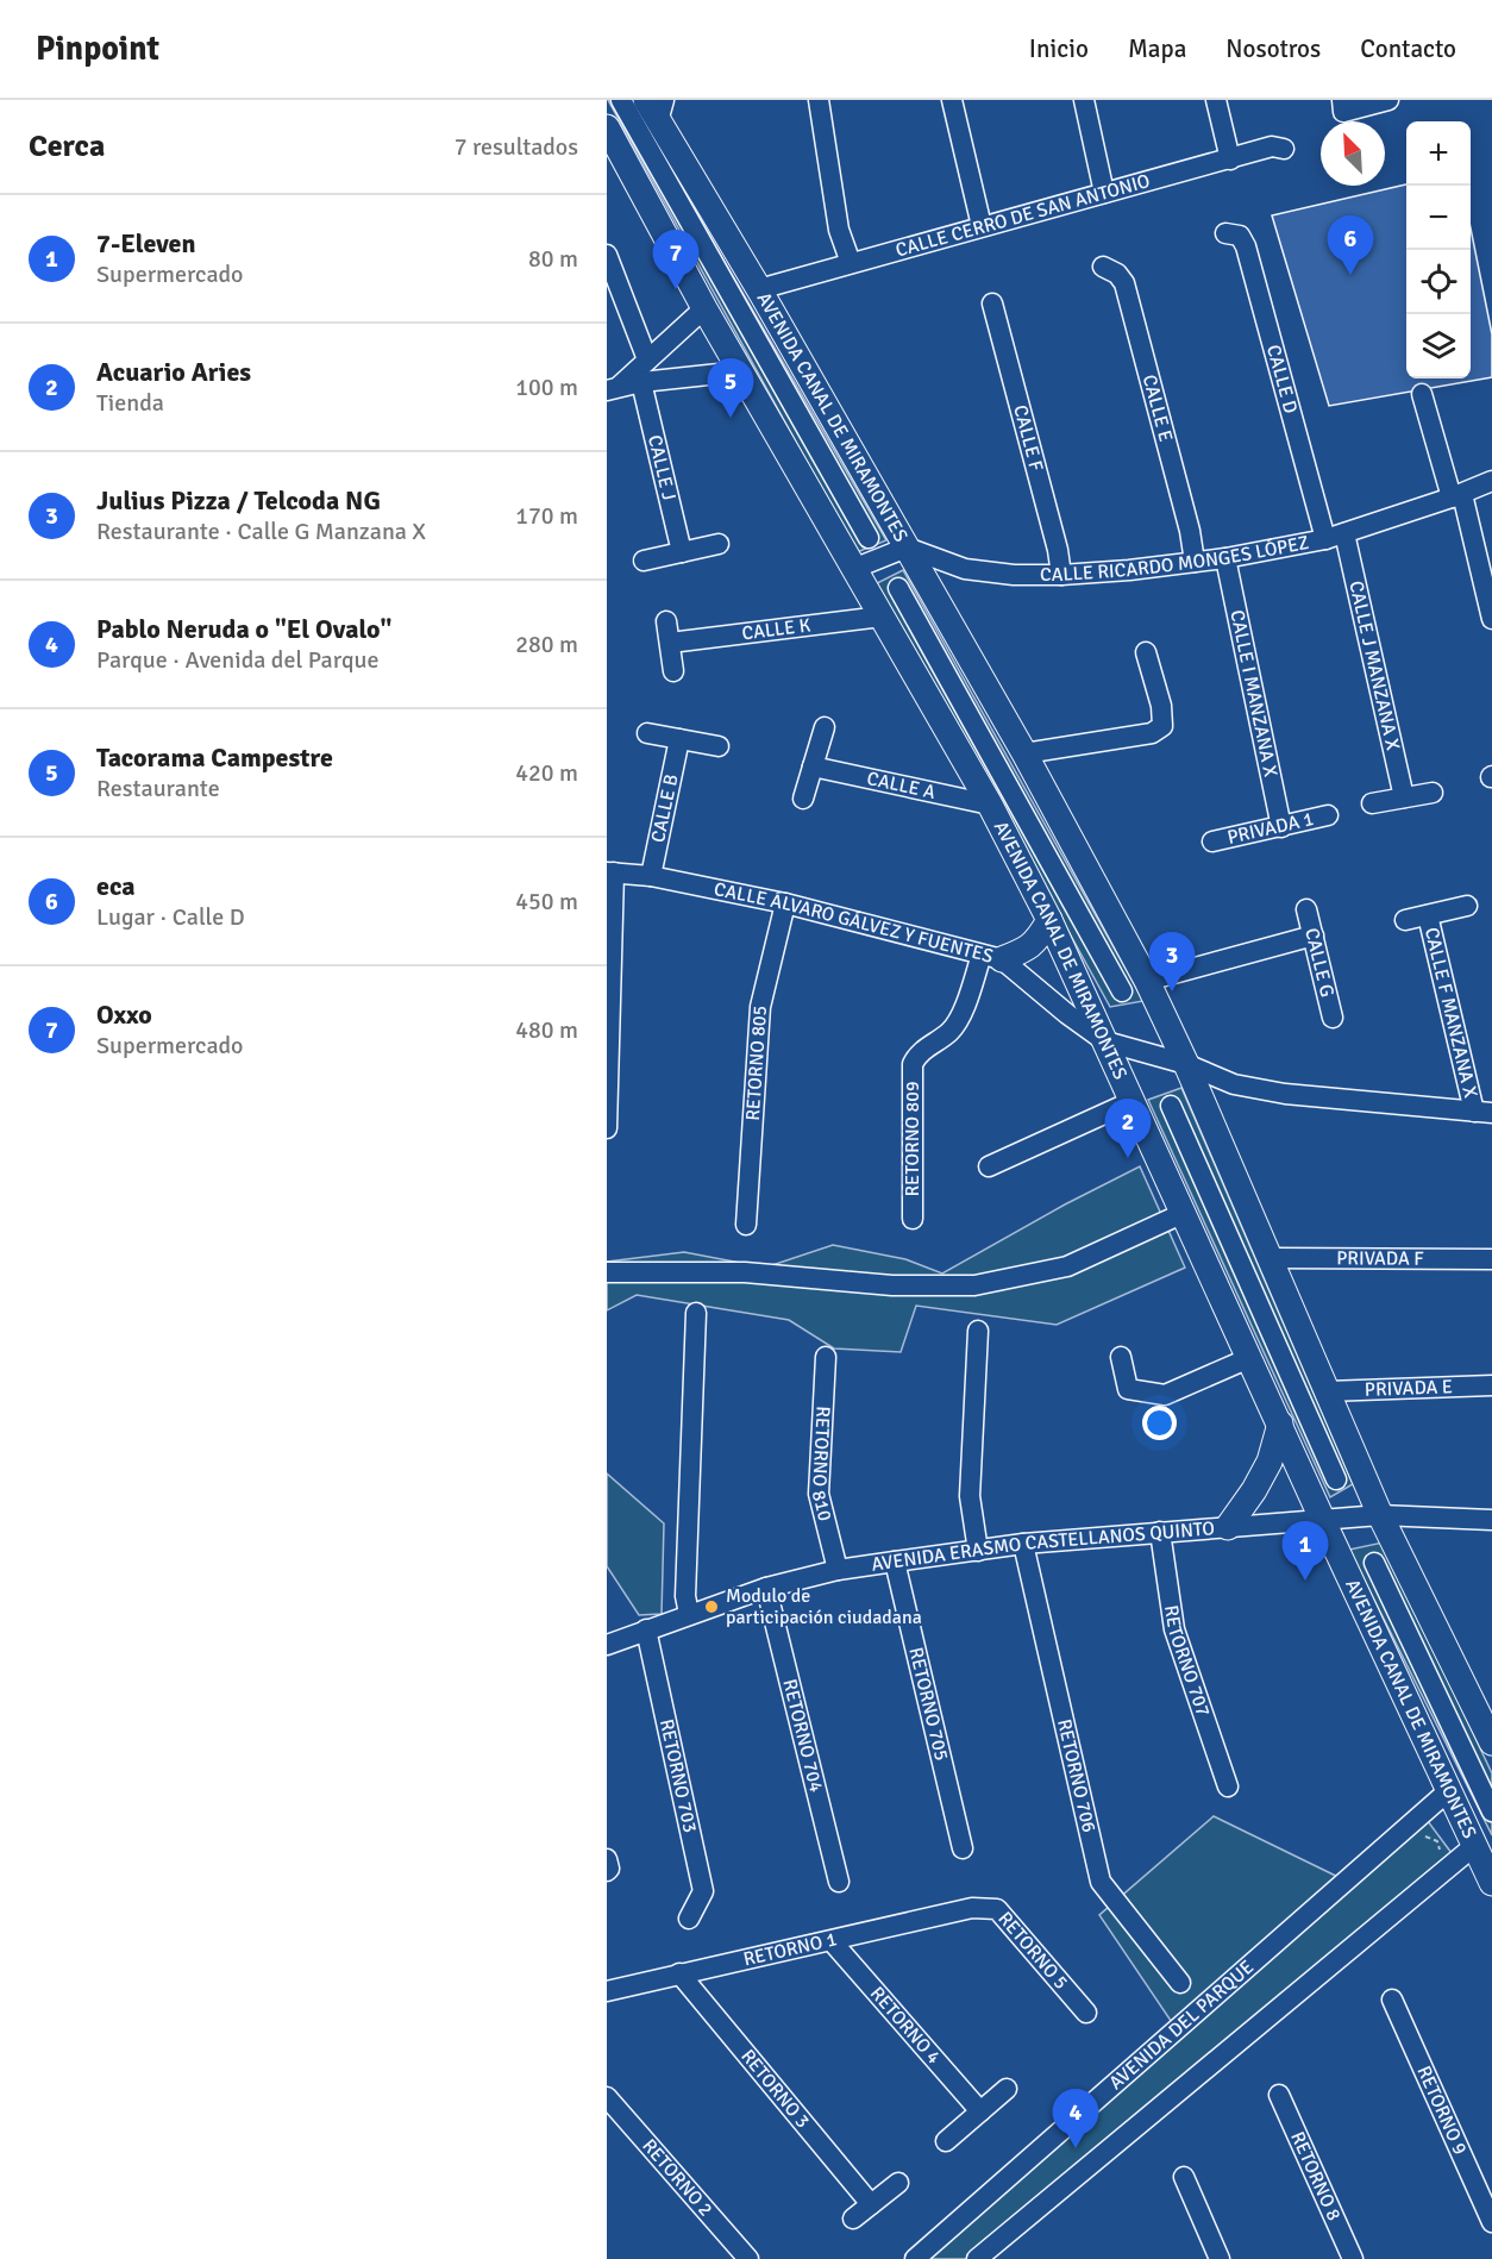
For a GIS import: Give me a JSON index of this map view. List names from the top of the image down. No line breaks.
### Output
{"streets":{"main road":["AVENIDA CANAL DE MIRAMONTES"],"street":["CALLE CERRO DE SAN ANTONIO","CALLE D","CALLE E","CALLE F","CALLE J","CALLE RICARDO MONGES LÓPEZ","CALLE K","CALLE J MANZANA X","CALLE I MANZANA X","CALLE A","CALLE B","PRIVADA 1","CALLE ÁLVARO GÁLVEZ Y FUENTES","CALLE G","CALLE F MANZANA X","RETORNO 805","RETORNO 809","PRIVADA F","PRIVADA E","RETORNO 810","AVENIDA ERASMO CASTELLANOS QUINTO","RETORNO 707","RETORNO 705","RETORNO 704","RETORNO 703","RETORNO 706","RETORNO 1","RETORNO 5","AVENIDA DEL PARQUE","RETORNO 4","RETORNO 3","RETORNO 9","RETORNO 8","RETORNO 2"]},"crossings":[["CALLE CERRO DE SAN ANTONIO","AVENIDA CANAL DE MIRAMONTES"],["CALLE D","CALLE RICARDO MONGES LÓPEZ"],["CALLE E","CALLE RICARDO MONGES LÓPEZ"],["AVENIDA CANAL DE MIRAMONTES","CALLE RICARDO MONGES LÓPEZ"],["AVENIDA CANAL DE MIRAMONTES","CALLE K"],["AVENIDA CANAL DE MIRAMONTES","CALLE A"],["AVENIDA CANAL DE MIRAMONTES","CALLE ÁLVARO GÁLVEZ Y FUENTES"],["AVENIDA CANAL DE MIRAMONTES","PRIVADA F"],["AVENIDA CANAL DE MIRAMONTES","PRIVADA E"],["AVENIDA CANAL DE MIRAMONTES","AVENIDA ERASMO CASTELLANOS QUINTO"],["AVENIDA CANAL DE MIRAMONTES","AVENIDA DEL PARQUE"],["CALLE F","CALLE RICARDO MONGES LÓPEZ"],["CALLE RICARDO MONGES LÓPEZ","CALLE J MANZANA X"],["CALLE RICARDO MONGES LÓPEZ","CALLE I MANZANA X"],["CALLE I MANZANA X","PRIVADA 1"],["CALLE B","CALLE ÁLVARO GÁLVEZ Y FUENTES"],["CALLE ÁLVARO GÁLVEZ Y FUENTES","CALLE F MANZANA X"],["CALLE ÁLVARO GÁLVEZ Y FUENTES","RETORNO 805"],["CALLE ÁLVARO GÁLVEZ Y FUENTES","RETORNO 809"],["RETORNO 810","AVENIDA ERASMO CASTELLANOS QUINTO"],["AVENIDA ERASMO CASTELLANOS QUINTO","RETORNO 707"],["AVENIDA ERASMO CASTELLANOS QUINTO","RETORNO 705"],["AVENIDA ERASMO CASTELLANOS QUINTO","RETORNO 704"],["AVENIDA ERASMO CASTELLANOS QUINTO","RETORNO 703"],["AVENIDA ERASMO CASTELLANOS QUINTO","RETORNO 706"],["RETORNO 1","RETORNO 5"],["RETORNO 1","RETORNO 4"],["RETORNO 1","RETORNO 3"]],"places":["Modulo de participación ciudadana"],"north":"top left","page":{"header":"Pinpoint","nav":["Inicio","Mapa","Nosotros","Contacto"],"heading":["Cerca","7 resultados"],"map_buttons":["+","−"],"list":[{"mark":"1","name":"7-Eleven","note":"Supermercado","value":"80 m"},{"mark":"2","name":"Acuario Aries","note":"Tienda","value":"100 m"},{"mark":"3","name":"Julius Pizza / Telcoda NG","note":"Restaurante · Calle G Manzana X","value":"170 m"},{"mark":"4","name":"Pablo Neruda o \"El Ovalo\"","note":"Parque · Avenida del Parque","value":"280 m"},{"mark":"5","name":"Tacorama Campestre","note":"Restaurante","value":"420 m"},{"mark":"6","name":"eca","note":"Lugar · Calle D","value":"450 m"},{"mark":"7","name":"Oxxo","note":"Supermercado","value":"480 m"}],"pins":["6","7","5","3","2","1","4"]}}
